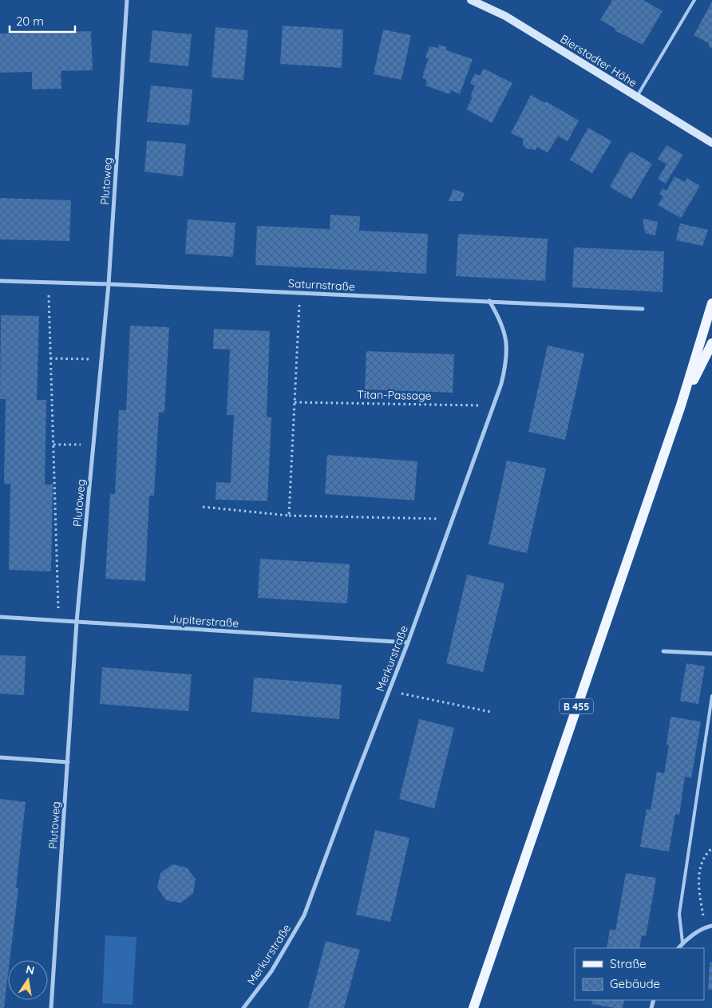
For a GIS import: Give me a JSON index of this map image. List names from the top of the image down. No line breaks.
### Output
{"streets":{"main road":["Bierstadter Höhe","B 455"],"street":["Plutoweg","Saturnstraße","Jupiterstraße","Merkurstraße"],"path":["Titan-Passage"]},"crossings":[["Plutoweg","Saturnstraße"],["Plutoweg","Jupiterstraße"],["Saturnstraße","Merkurstraße"],["Titan-Passage","Merkurstraße"],["Jupiterstraße","Merkurstraße"]],"legend":["Straße","Gebäude"],"scale_bar":"20 m","north":"top"}
